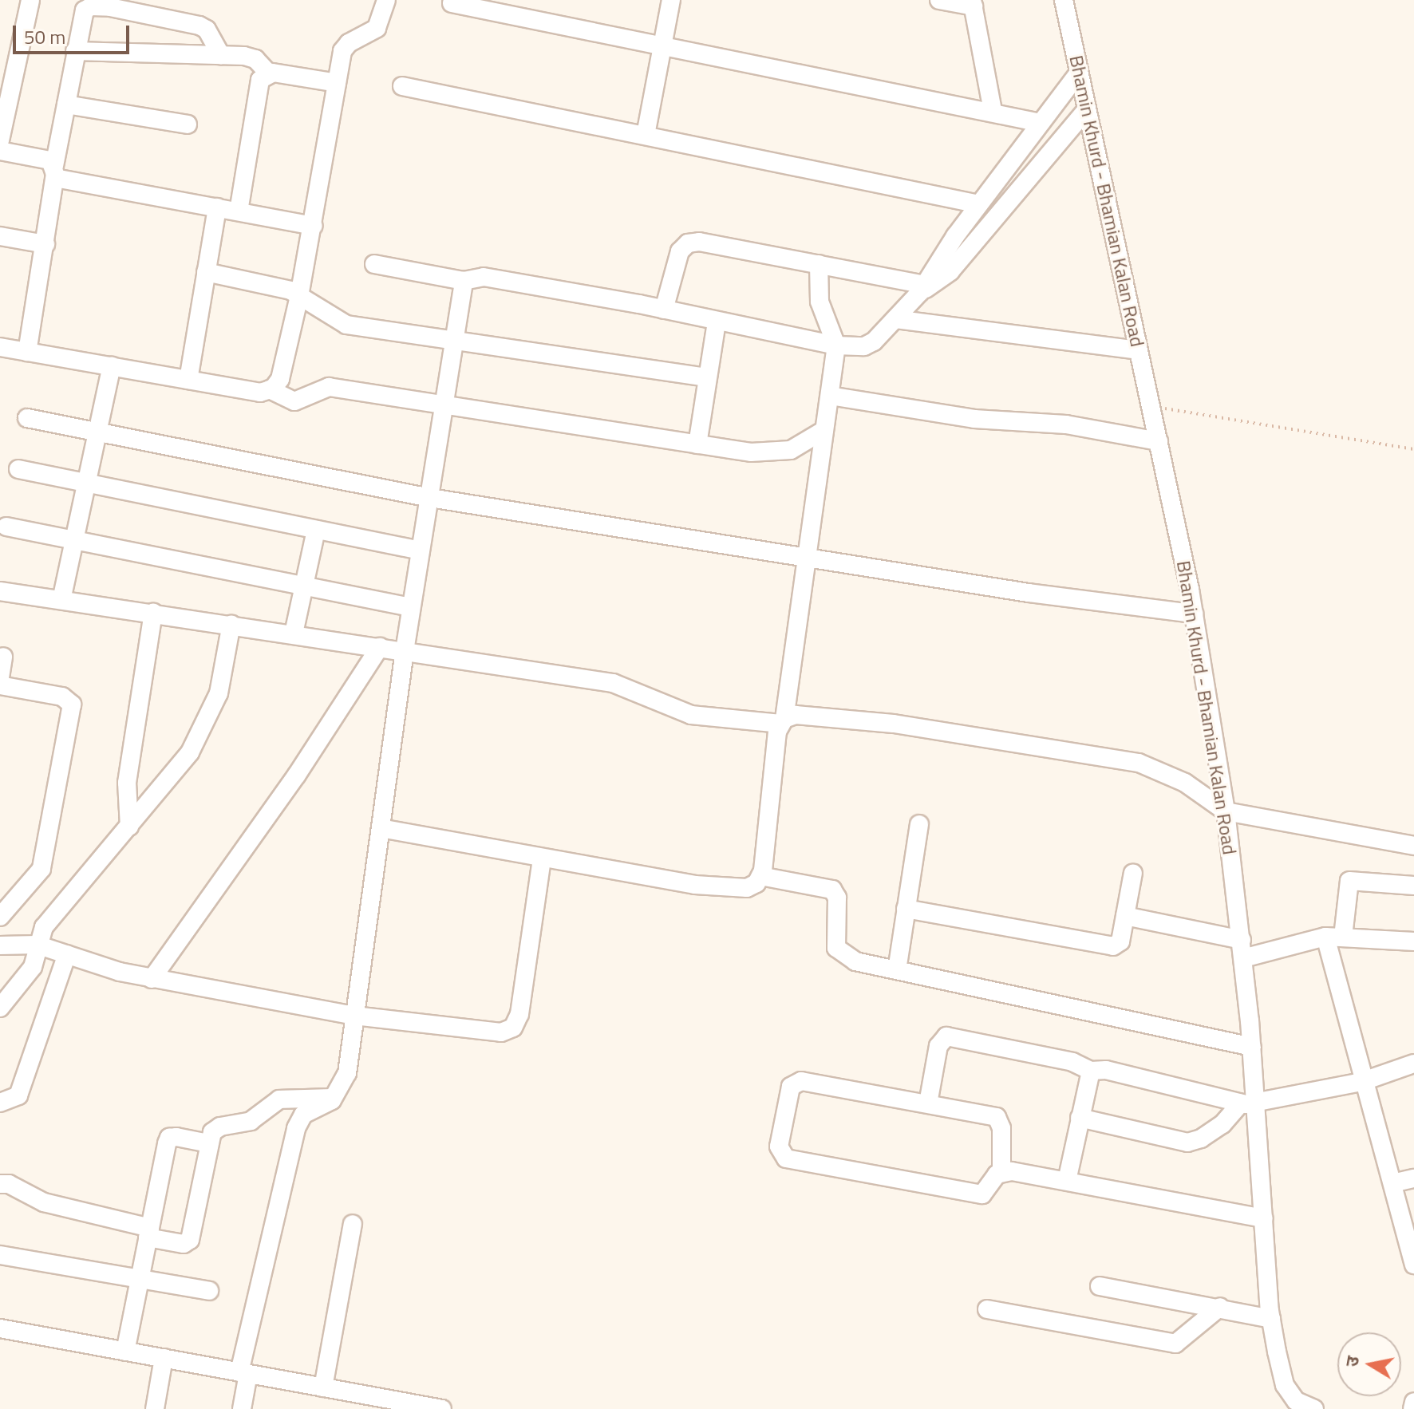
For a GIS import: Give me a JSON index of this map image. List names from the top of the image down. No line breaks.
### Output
{"streets":{"street":["Bhamin Khurd - Bhamian Kalan Road"]},"scale_bar":"50 m","north":"left"}
